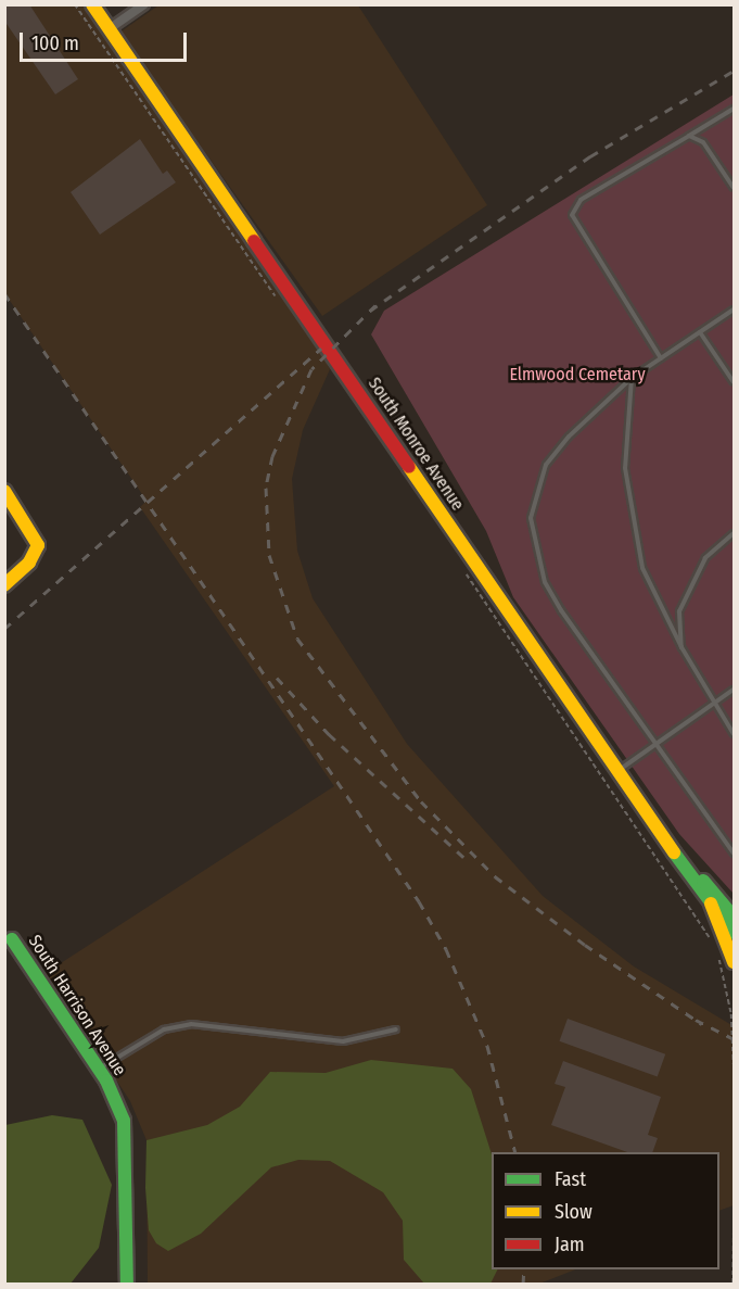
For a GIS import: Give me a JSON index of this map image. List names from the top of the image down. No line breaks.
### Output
{"streets":{"main road":["South Monroe Avenue","South Harrison Avenue"]},"parks":["Elmwood Cemetary"],"legend":["Fast","Slow","Jam"],"scale_bar":"100 m"}
